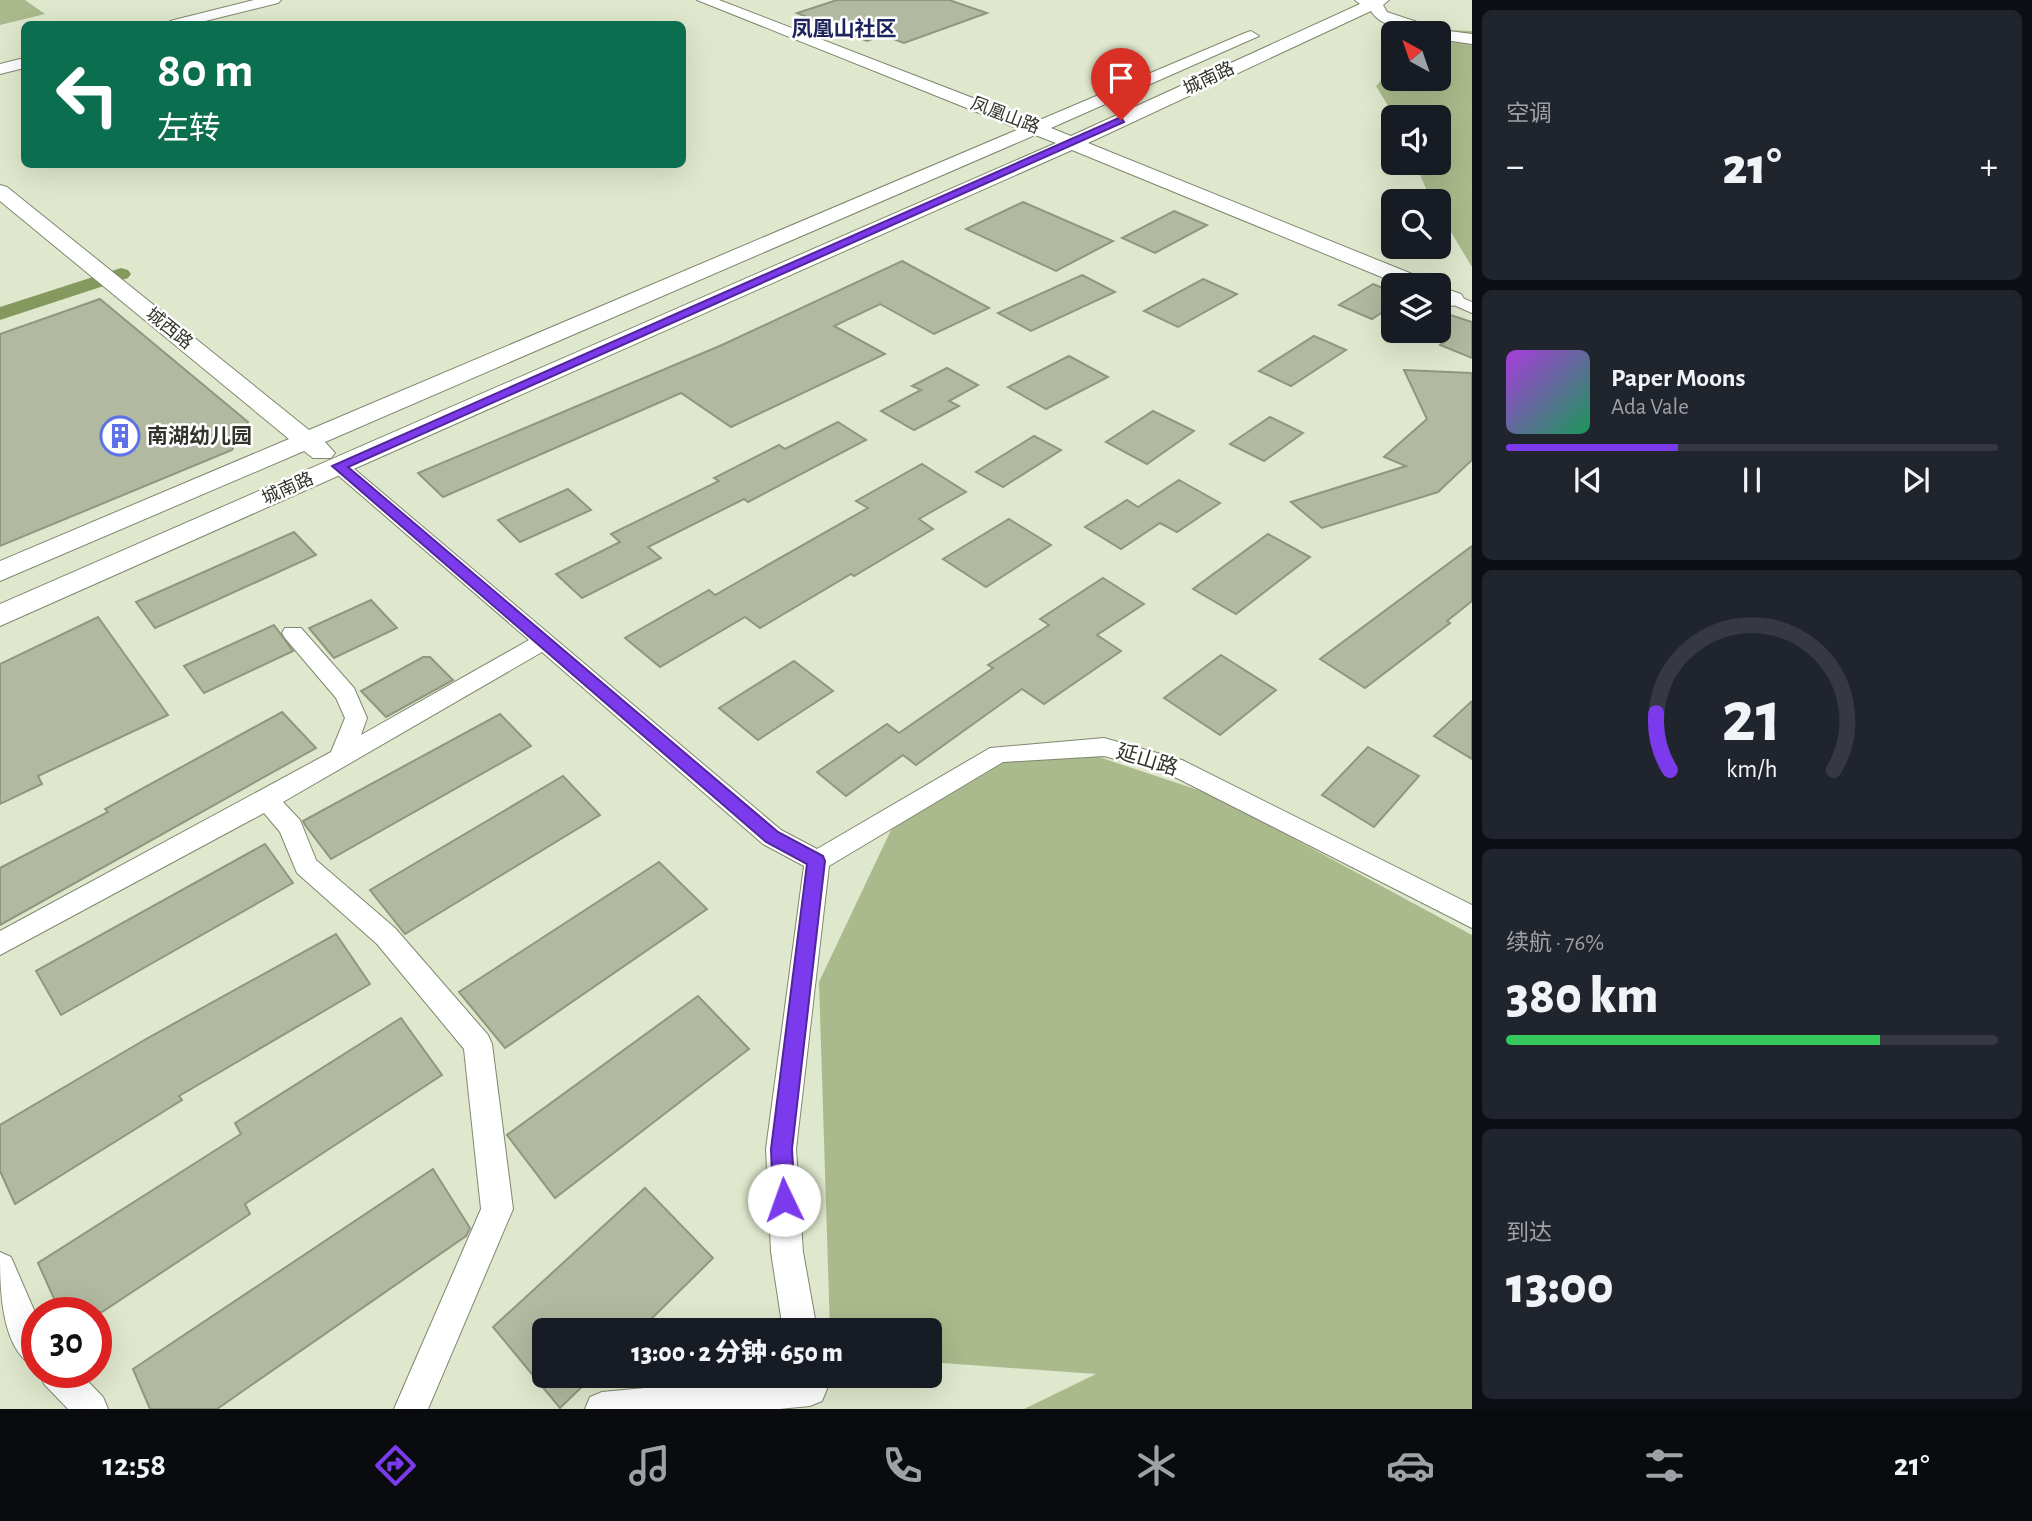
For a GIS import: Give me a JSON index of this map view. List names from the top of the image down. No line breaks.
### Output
{"streets":{"main road":["城南路","凤凰山路","城西路"],"street":["延山路"]},"crossings":[["城南路","凤凰山路"],["城南路","城西路"]],"districts":["凤凰山社区"],"places":{"building":["南湖幼儿园"]},"north":"top left","page":{"tile":["空调",["续航 · 76%","380 km"],["到达","13:00"]],"turn":["80 m","左转"],"heat":["−","21°","+"],"song":["Paper Moons","Ada Vale"],"limit":"30","trip":"13:00 · 2 分钟 · 650 m","tabs":["12:58","21°"],"gauge":["21","km/h"]}}
